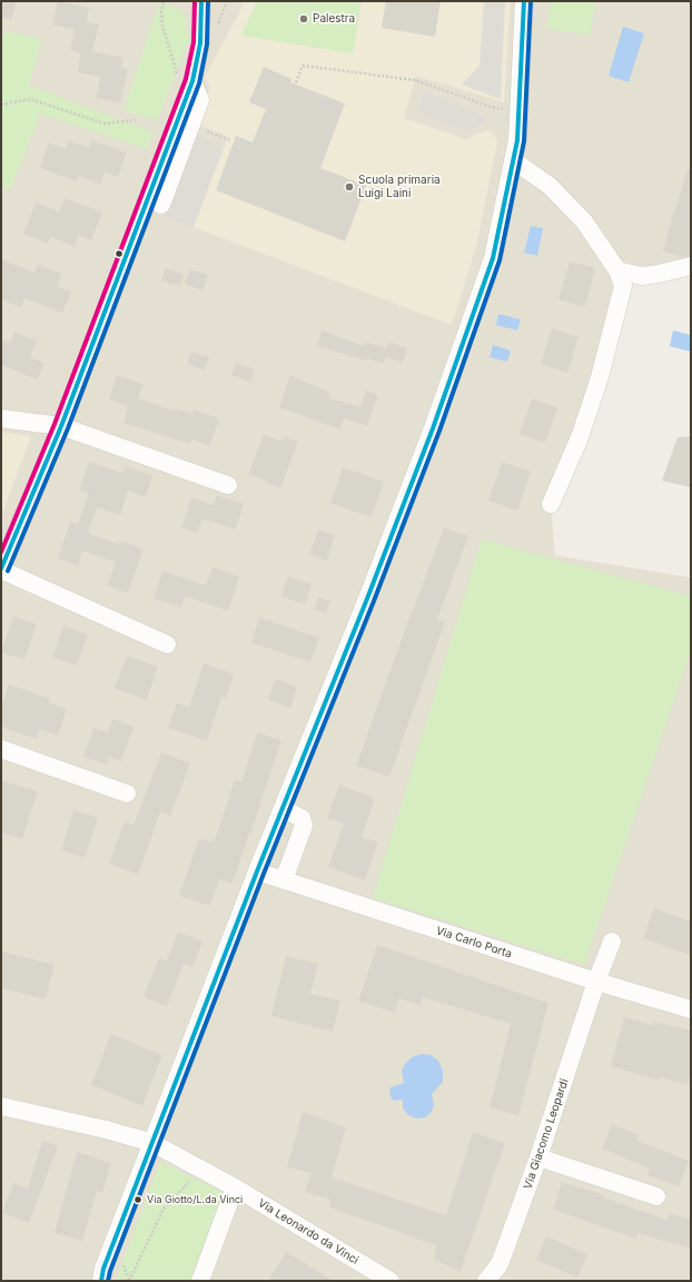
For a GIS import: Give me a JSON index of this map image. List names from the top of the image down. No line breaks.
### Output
{"streets":{"street":["Via Carlo Porta","Via Giacomo Leopardi","Via Leonardo da Vinci"]},"crossings":[["Via Carlo Porta","Via Giacomo Leopardi"]],"places":["Palestra","Scuola primaria Luigi Laini","Via Giotto/L.da Vinci"]}
